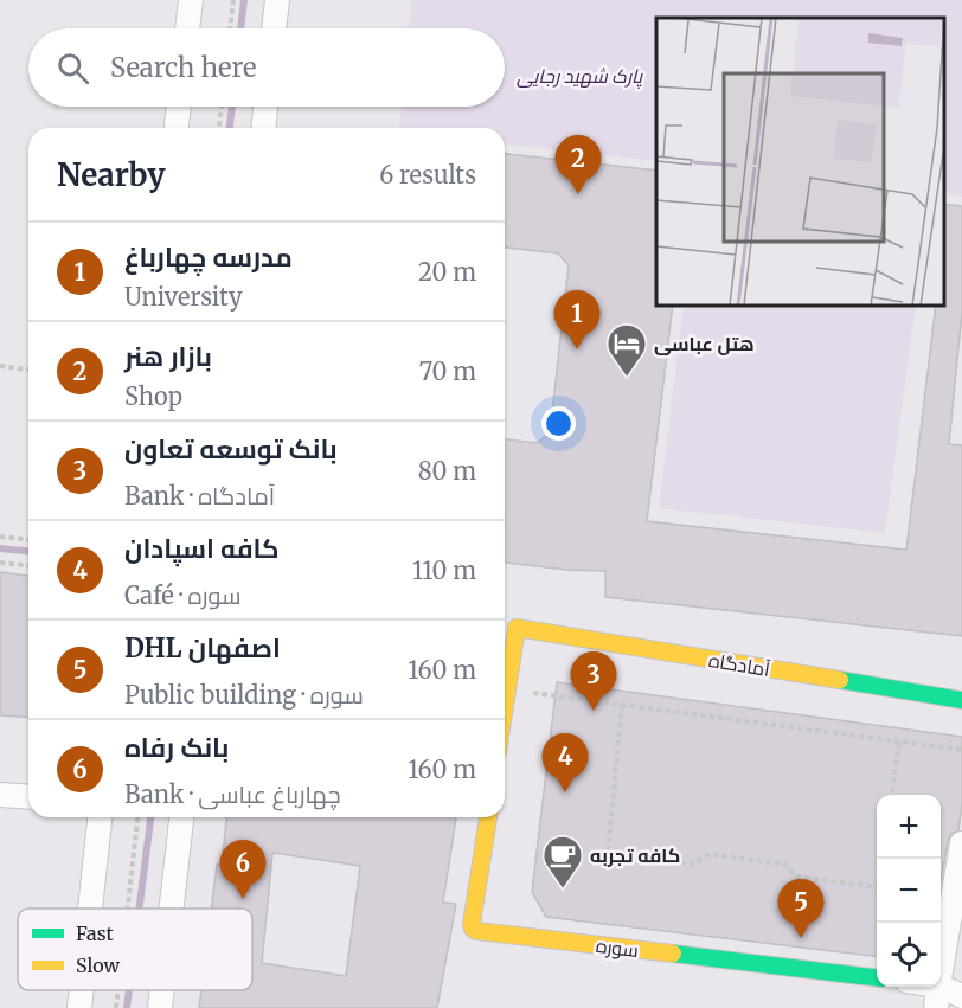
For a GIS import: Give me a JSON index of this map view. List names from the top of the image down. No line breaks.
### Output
{"streets":{"street":["آمادگاه","سوره"]},"parks":["پارک شهید رجایی"],"places":{"hotel":["هتل عباسی"],"cafe":["کافه تجربه"]},"legend":["Fast","Slow"],"page":{"search":"Search here","heading":["Nearby","6 results"],"pins":["2","1","3","4","6","5"],"list":[{"mark":"1","name":"مدرسه چهارباغ","note":"University","value":"20 m"},{"mark":"2","name":"بازار هنر","note":"Shop","value":"70 m"},{"mark":"3","name":"بانک توسعه تعاون","note":"Bank · آمادگاه","value":"80 m"},{"mark":"4","name":"کافه اسپادان","note":"Café · سوره","value":"110 m"},{"mark":"5","name":"DHL اصفهان","note":"Public building · سوره","value":"160 m"},{"mark":"6","name":"بانک رفاه","note":"Bank · چهارباغ عباسی","value":"160 m"}],"map_buttons":["+","−"]}}
